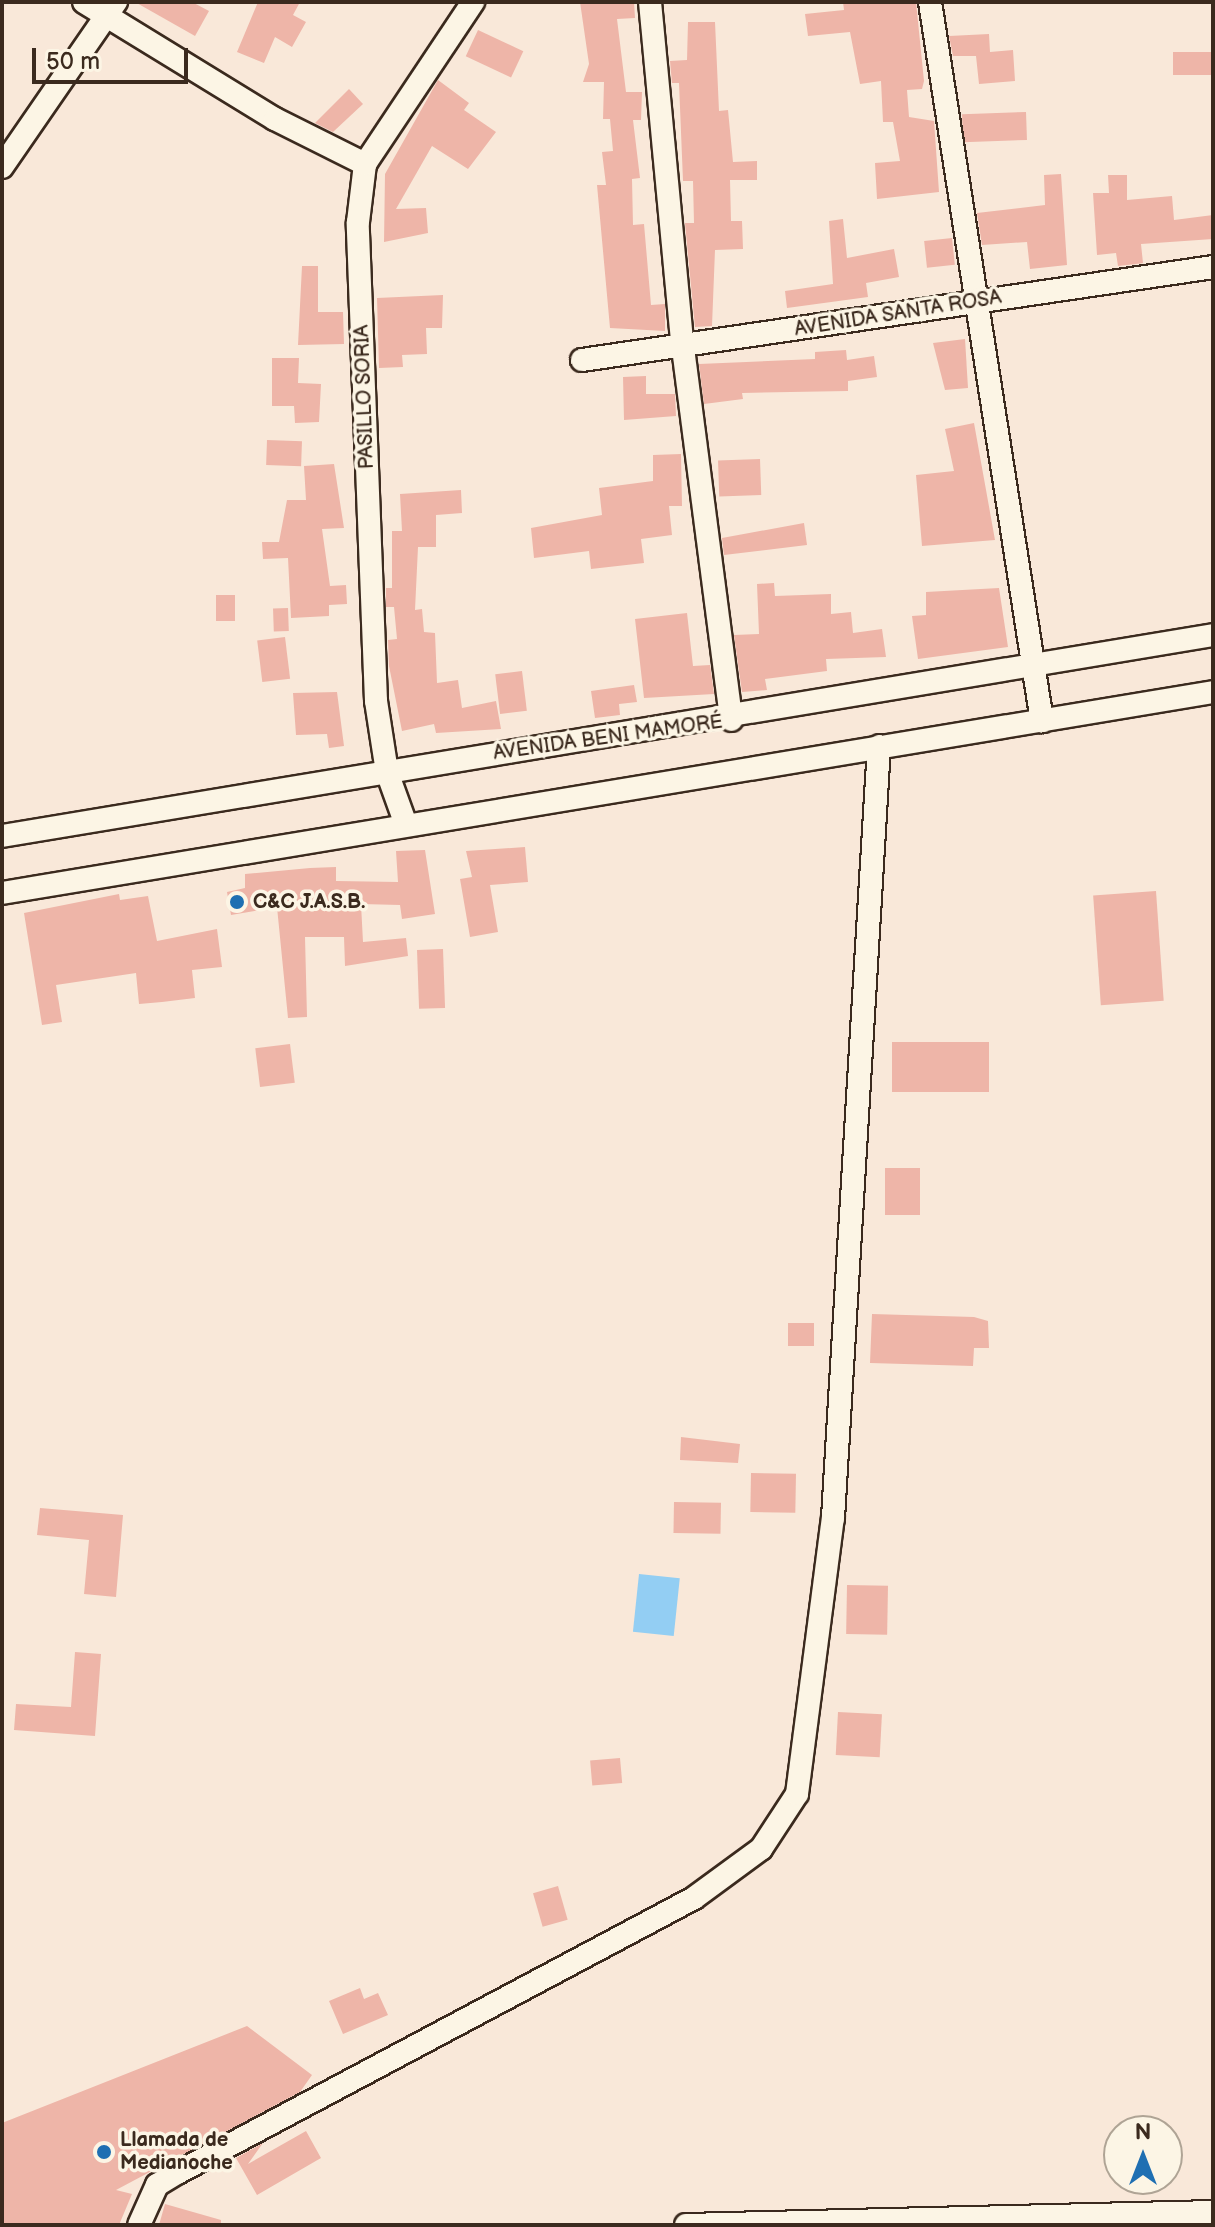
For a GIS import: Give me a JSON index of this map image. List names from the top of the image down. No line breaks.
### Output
{"streets":{"street":["AVENIDA SANTA ROSA","PASILLO SORIA","AVENIDA BENI MAMORÉ"]},"crossings":[["PASILLO SORIA","AVENIDA BENI MAMORÉ"]],"places":["C&C J.A.S.B.","Llamada de Medianoche"],"scale_bar":"50 m","north":"top"}
